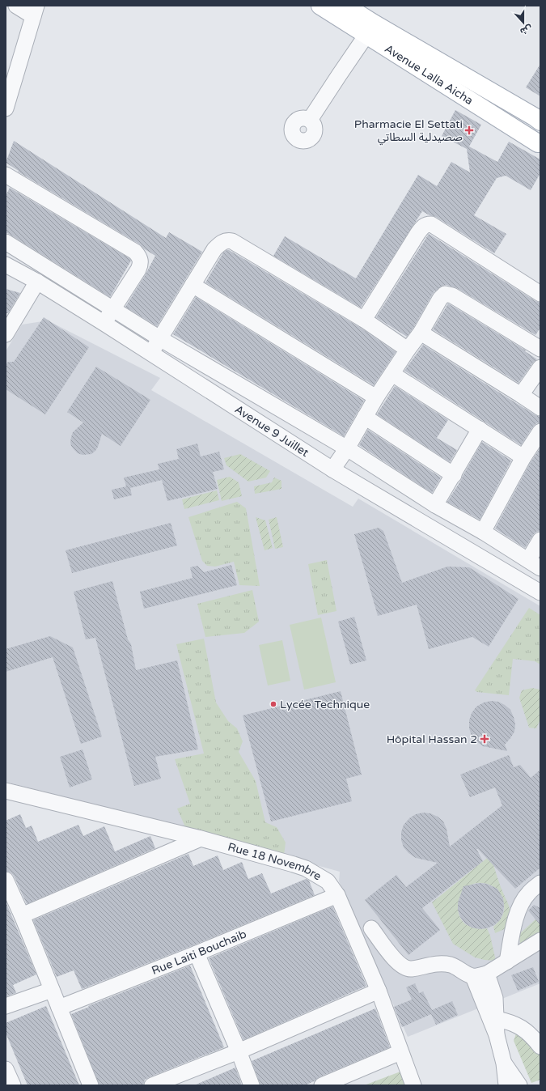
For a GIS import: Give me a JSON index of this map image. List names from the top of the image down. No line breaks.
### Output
{"streets":{"main road":["Avenue Lalla Aicha"],"street":["Avenue 9 Juillet","Rue 18 Novembre","Rue Laiti Bouchaib"]},"crossings":[["Rue 18 Novembre","Rue Laiti Bouchaib"]],"places":{"health":["Pharmacie El Settati صصيدلية السطاتي","Hôpital Hassan 2"],"other":["Lycée Technique"]},"north":"bottom"}
